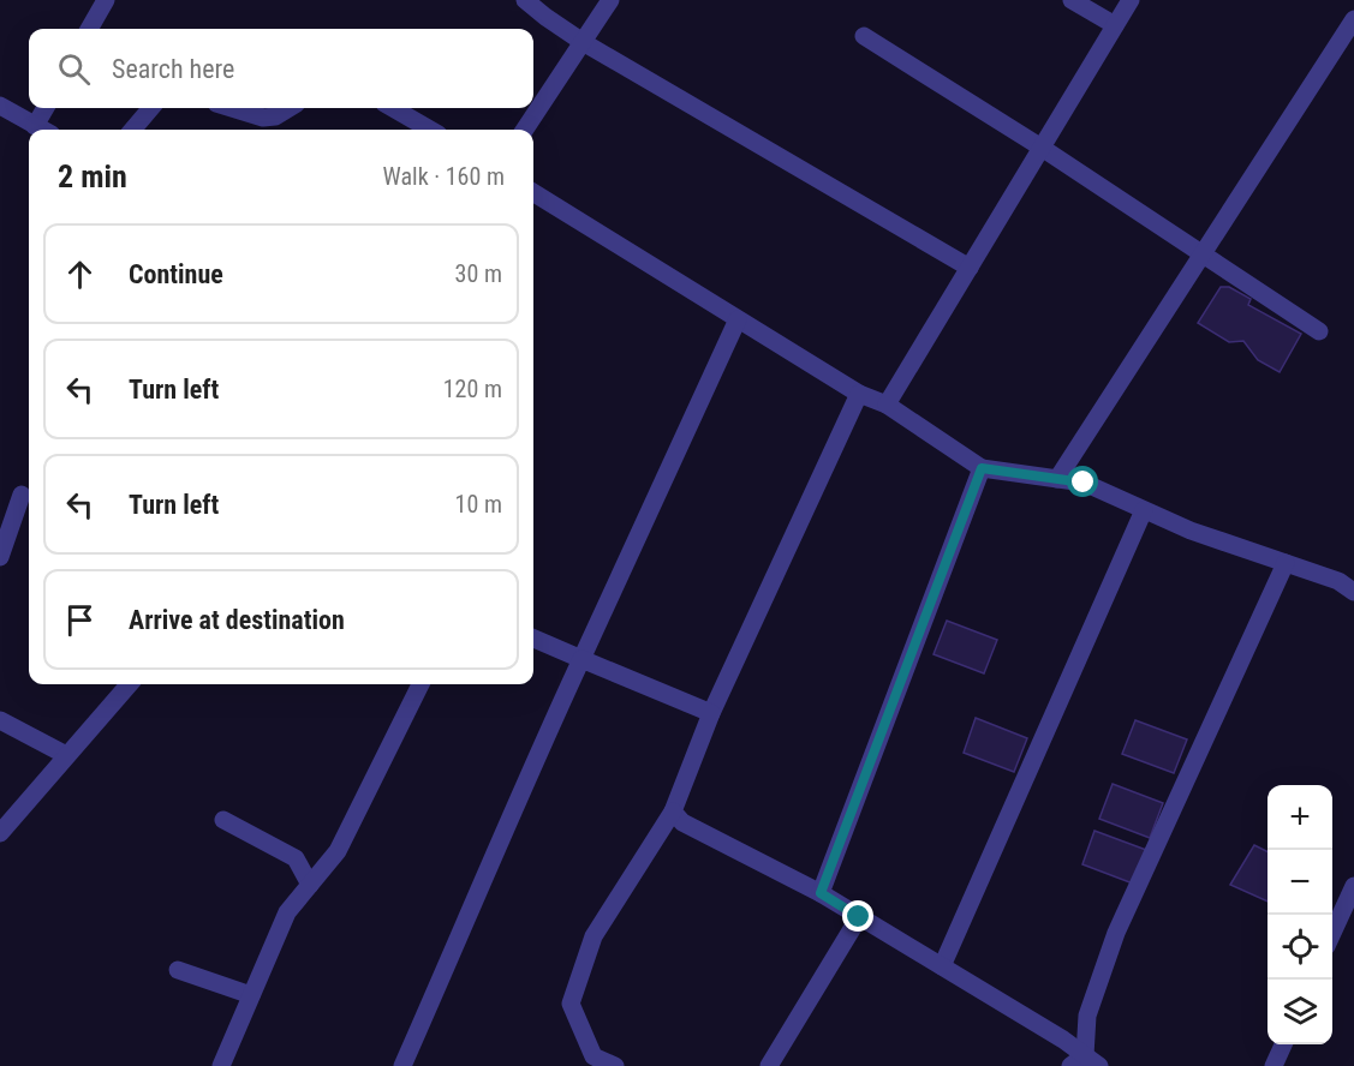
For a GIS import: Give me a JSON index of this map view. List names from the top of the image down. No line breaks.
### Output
{"page":{"search":"Search here","heading":["2 min","Walk · 160 m"],"list":[["Continue","30 m"],["Turn left","120 m"],["Turn left","10 m"],"Arrive at destination"],"map_buttons":["+","−"]}}
